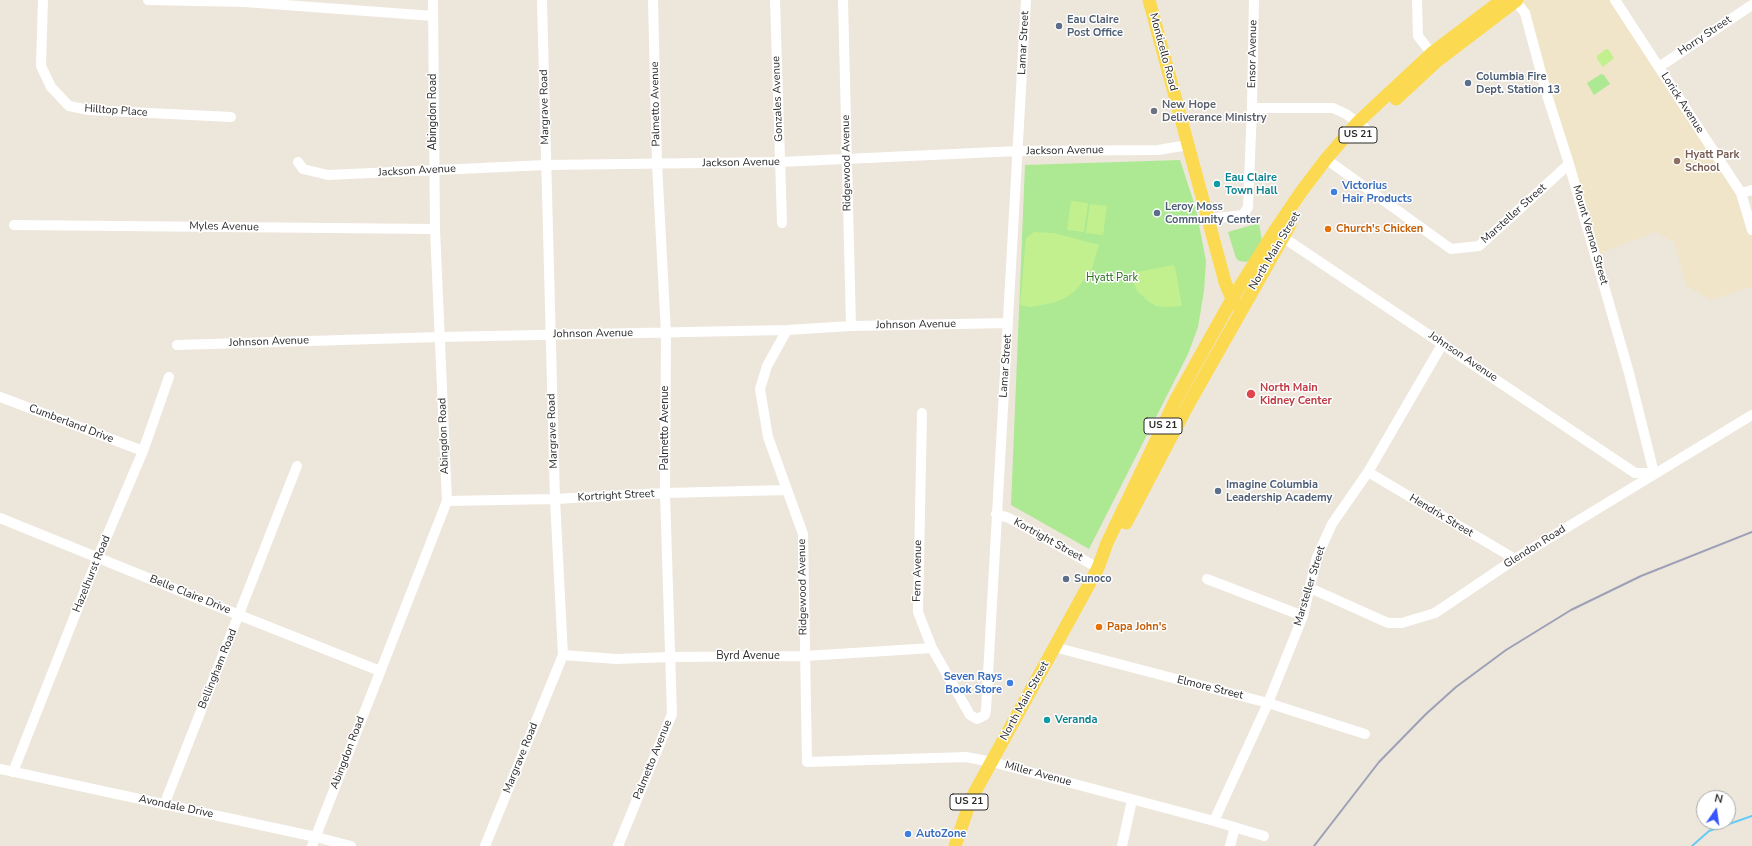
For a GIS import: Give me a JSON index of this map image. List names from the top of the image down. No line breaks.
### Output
{"streets":{"main road":["Monticello Road","US 21","North Main Street"],"street":["Horry Street","Lamar Street","Ensor Avenue","Gonzales Avenue","Lorick Avenue","Palmetto Avenue","Margrave Road","Hilltop Place","Abingdon Road","Jackson Avenue","Ridgewood Avenue","Marsteller Street","Myles Avenue","Mount Vernon Street","Johnson Avenue","Cumberland Drive","Kortright Street","Hendrix Street","Glendon Road","Fern Avenue","Hazelhurst Road","Belle Claire Drive","Byrd Avenue","Bellingham Road","Elmore Street","Miller Avenue","Avondale Drive"]},"crossings":[["Horry Street","Lorick Avenue"],["Lamar Street","Jackson Avenue"],["Lamar Street","Johnson Avenue"],["Lamar Street","Kortright Street"],["Lamar Street","Fern Avenue"],["Monticello Road","Ensor Avenue"],["Monticello Road","Jackson Avenue"],["Monticello Road","North Main Street"],["Gonzales Avenue","Jackson Avenue"],["Palmetto Avenue","Jackson Avenue"],["Palmetto Avenue","Johnson Avenue"],["Palmetto Avenue","Kortright Street"],["Palmetto Avenue","Byrd Avenue"],["Margrave Road","Jackson Avenue"],["Margrave Road","Johnson Avenue"],["Margrave Road","Kortright Street"],["Margrave Road","Byrd Avenue"],["Abingdon Road","Jackson Avenue"],["Abingdon Road","Myles Avenue"],["Abingdon Road","Johnson Avenue"],["Abingdon Road","Kortright Street"],["Abingdon Road","Belle Claire Drive"],["Abingdon Road","Avondale Drive"],["Jackson Avenue","Ridgewood Avenue"],["Ridgewood Avenue","Johnson Avenue"],["Ridgewood Avenue","Kortright Street"],["Ridgewood Avenue","Byrd Avenue"],["Ridgewood Avenue","Miller Avenue"],["Marsteller Street","Mount Vernon Street"],["Marsteller Street","North Main Street"],["Marsteller Street","Johnson Avenue"],["Marsteller Street","Hendrix Street"],["Marsteller Street","Glendon Road"],["Marsteller Street","Elmore Street"],["Marsteller Street","Miller Avenue"],["Mount Vernon Street","North Main Street"],["Mount Vernon Street","Johnson Avenue"],["Mount Vernon Street","Glendon Road"],["North Main Street","Johnson Avenue"],["North Main Street","Kortright Street"],["North Main Street","Elmore Street"],["North Main Street","Miller Avenue"],["Johnson Avenue","Glendon Road"],["Cumberland Drive","Hazelhurst Road"],["Hendrix Street","Glendon Road"],["Fern Avenue","Byrd Avenue"],["Hazelhurst Road","Belle Claire Drive"],["Hazelhurst Road","Avondale Drive"],["Belle Claire Drive","Bellingham Road"],["Bellingham Road","Avondale Drive"]],"parks":["Hyatt Park"],"places":["Eau Claire Post Office","Columbia Fire Dept. Station 13","New Hope Deliverance Ministry","Hyatt Park School","Eau Claire Town Hall","Victorius Hair Products","Leroy Moss Community Center","Church's Chicken","North Main Kidney Center","Imagine Columbia Leadership Academy","Sunoco","Papa John's","Seven Rays Book Store","Veranda","AutoZone"],"north":"top"}
